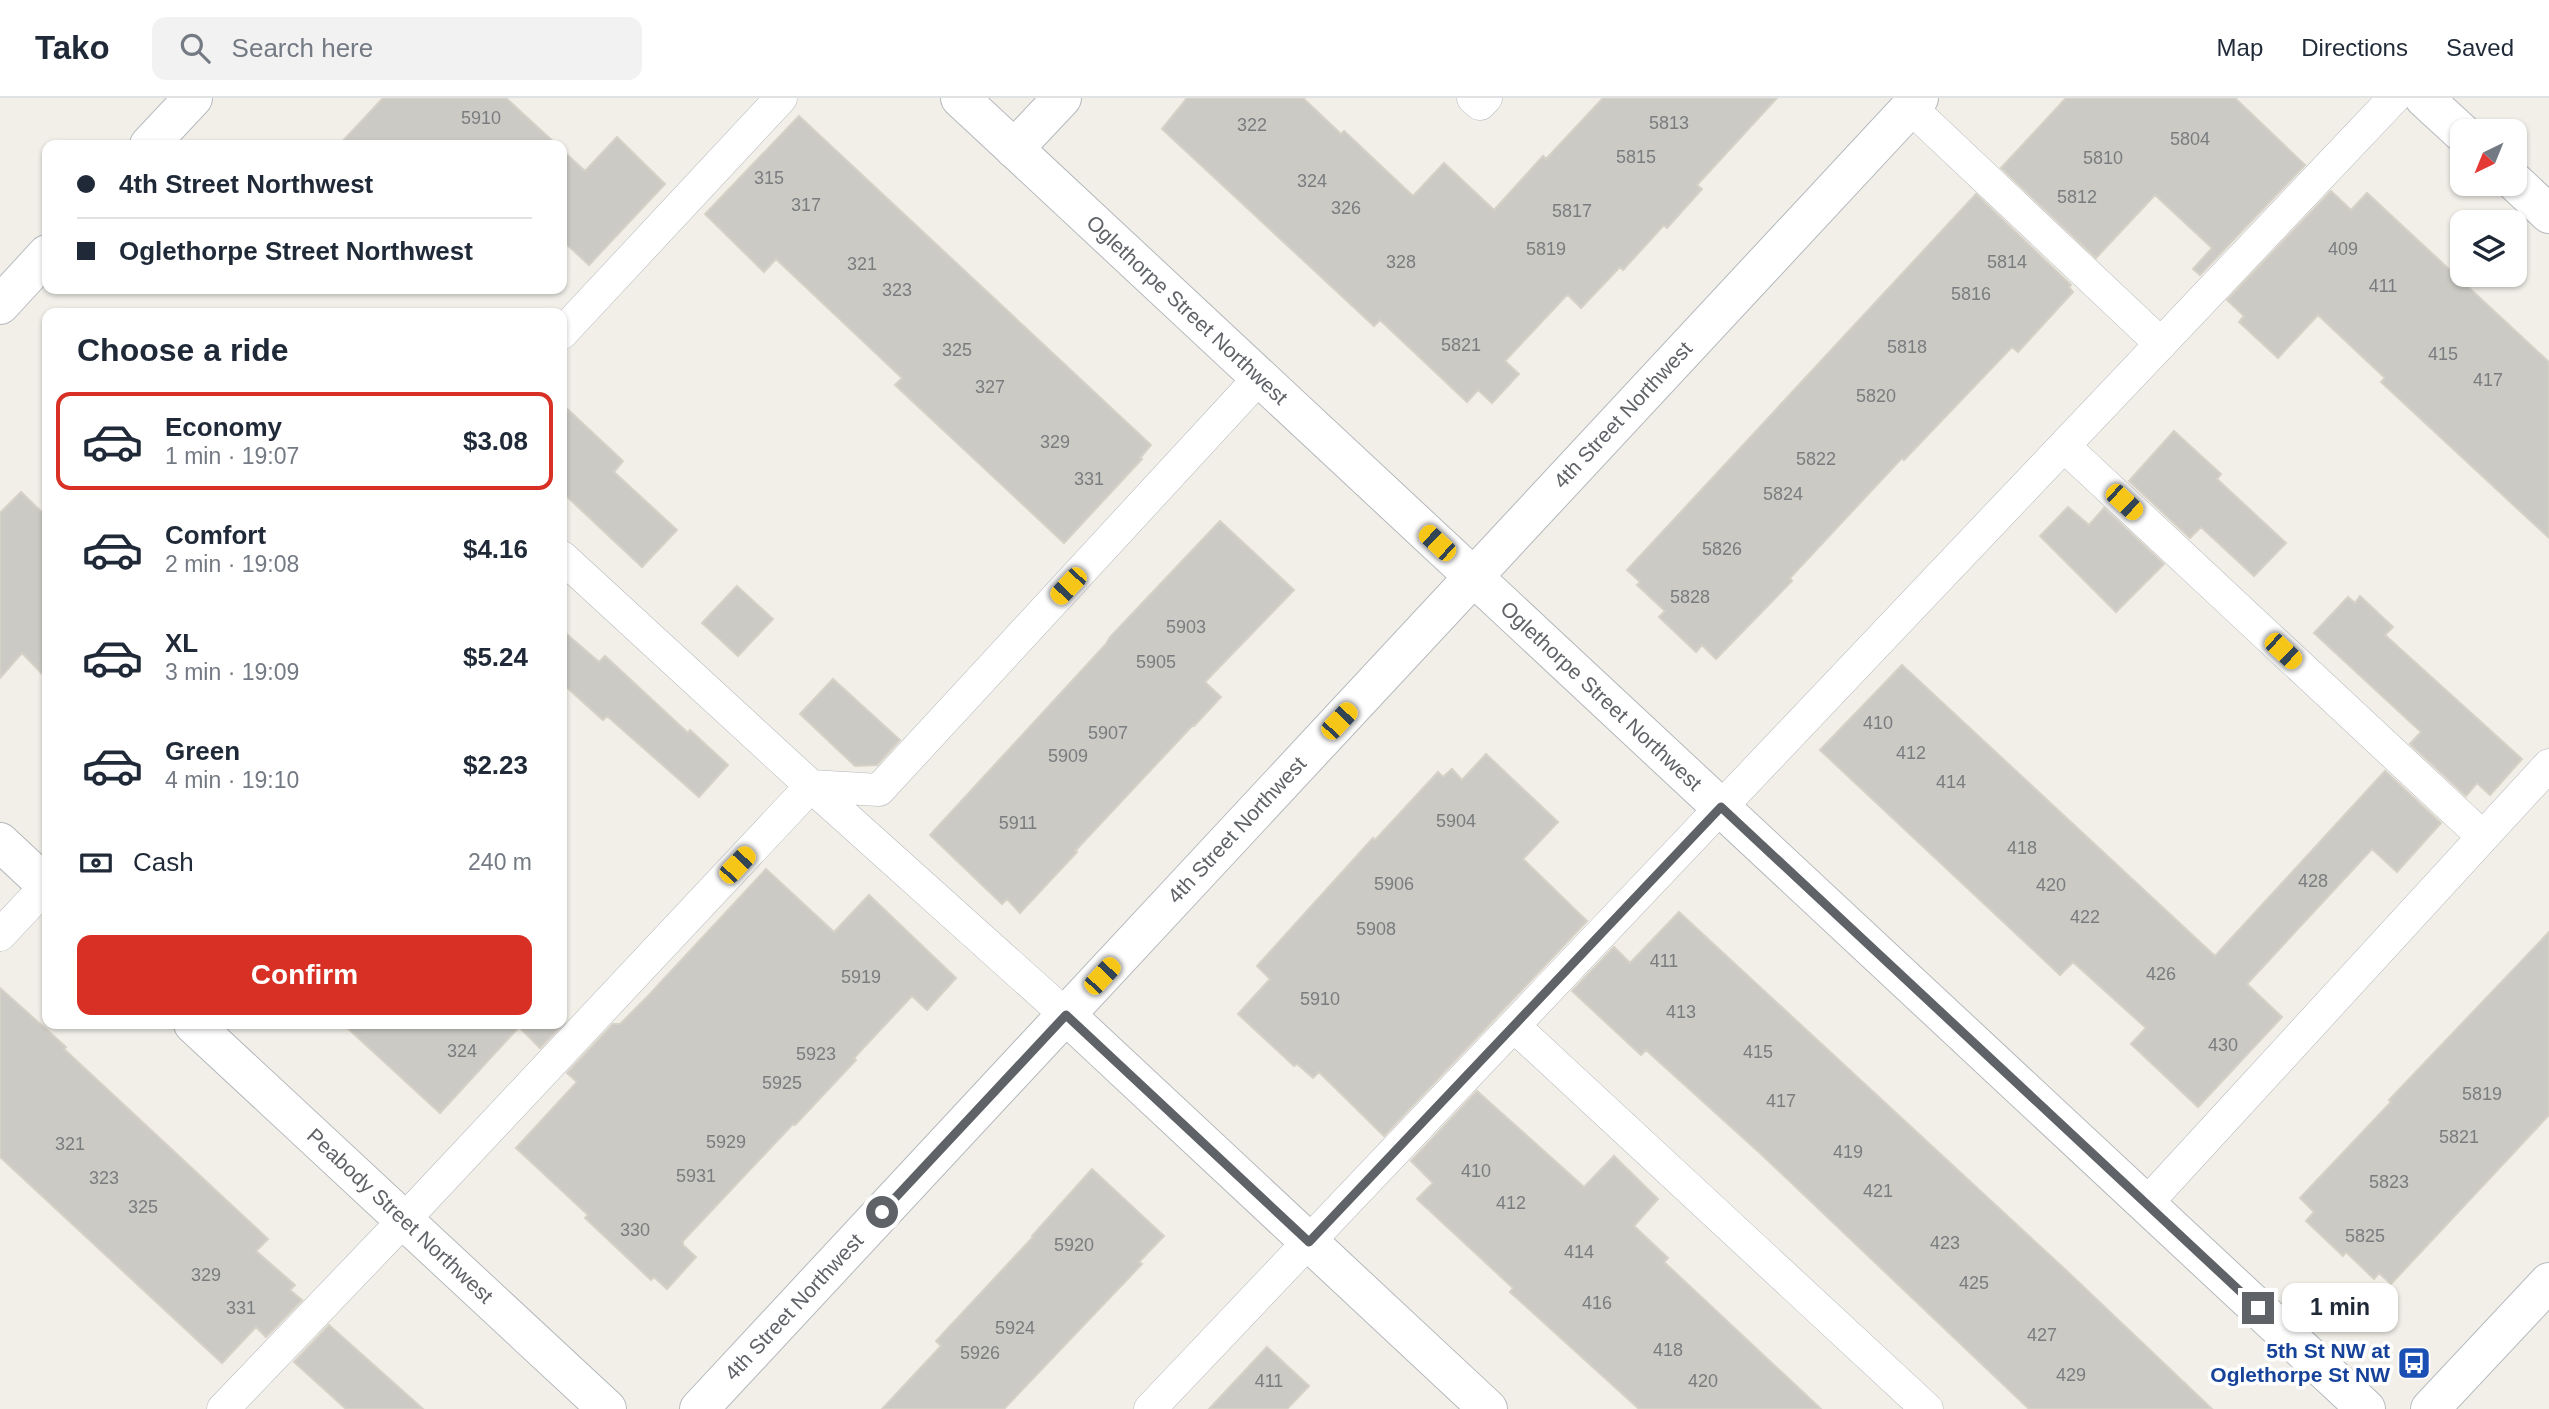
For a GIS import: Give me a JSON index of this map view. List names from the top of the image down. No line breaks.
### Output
{"streets":{"street":["Oglethorpe Street Northwest","4th Street Northwest","Peabody Street Northwest"]},"crossings":[["Oglethorpe Street Northwest","4th Street Northwest"]],"places":{"bus stop":["5th St NW at Oglethorpe St NW"]},"house_numbers":["5910","5813","322","5804","5815","5810","315","324","5812","317","326","5817","5819","409","328","5814","321","411","323","5816","5821","5818","325","415","417","327","5820","329","5822","331","5824","5826","5828","5903","5905","410","5907","412","5909","414","5904","5911","418","428","5906","420","422","5908","411","426","5919","5910","413","430","324","415","5923","5925","5819","417","5821","5929","321","419","410","5931","323","5823","421","412","325","330","5825","423","5920","414","329","425","416","331","5924","427","418","5926","429","411","420"],"north":"bottom left","page":{"header":"Tako","search":"Search here","nav":["Map","Directions","Saved"],"banner":["4th Street Northwest","Oglethorpe Street Northwest"],"heading":"Choose a ride","list":[{"name":"Economy","note":"1 min · 19:07","value":"$3.08"},{"name":"Comfort","note":"2 min · 19:08","value":"$4.16"},{"name":"XL","note":"3 min · 19:09","value":"$5.24"},{"name":"Green","note":"4 min · 19:10","value":"$2.23"}],"pay":["Cash","240 m"],"buttons":"Confirm","bubble":"1 min"}}
